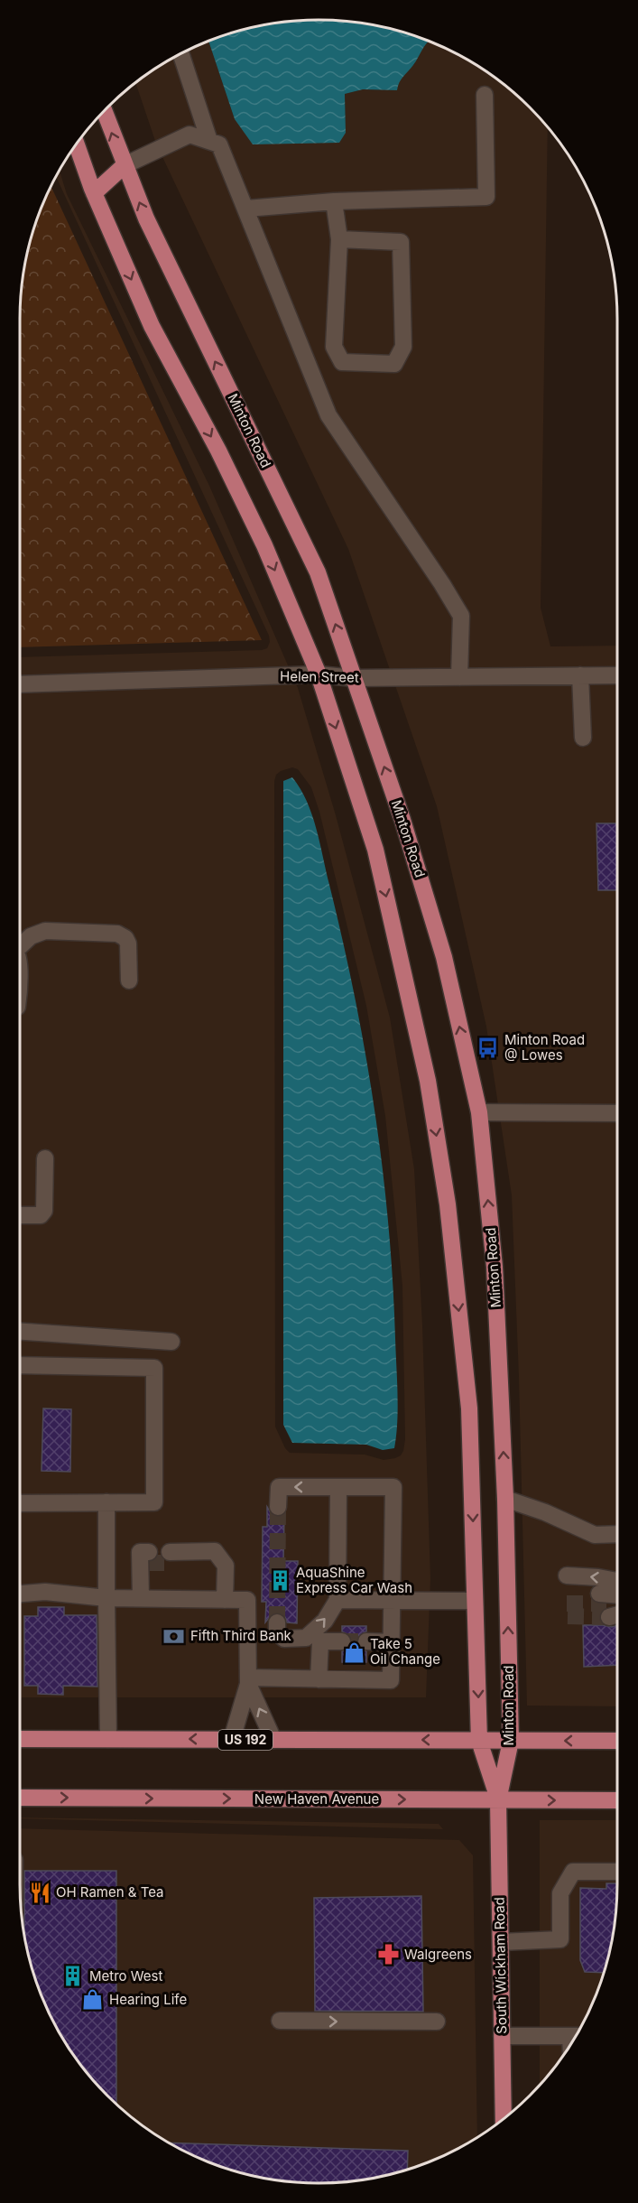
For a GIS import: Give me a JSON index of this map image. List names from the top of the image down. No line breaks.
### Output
{"streets":{"main road":["Minton Road","US 192","New Haven Avenue","South Wickham Road"],"street":["Helen Street"]},"crossings":[["Minton Road","Helen Street"],["Minton Road","US 192"],["Minton Road","New Haven Avenue"],["Minton Road","South Wickham Road"],["New Haven Avenue","South Wickham Road"]],"places":{"bus stop":["Minton Road @ Lowes"],"building":["AquaShine Express Car Wash","Metro West"],"bank":["Fifth Third Bank"],"shop":["Take 5 Oil Change","Hearing Life"],"restaurant":["OH Ramen & Tea"],"pharmacy":["Walgreens"]}}
